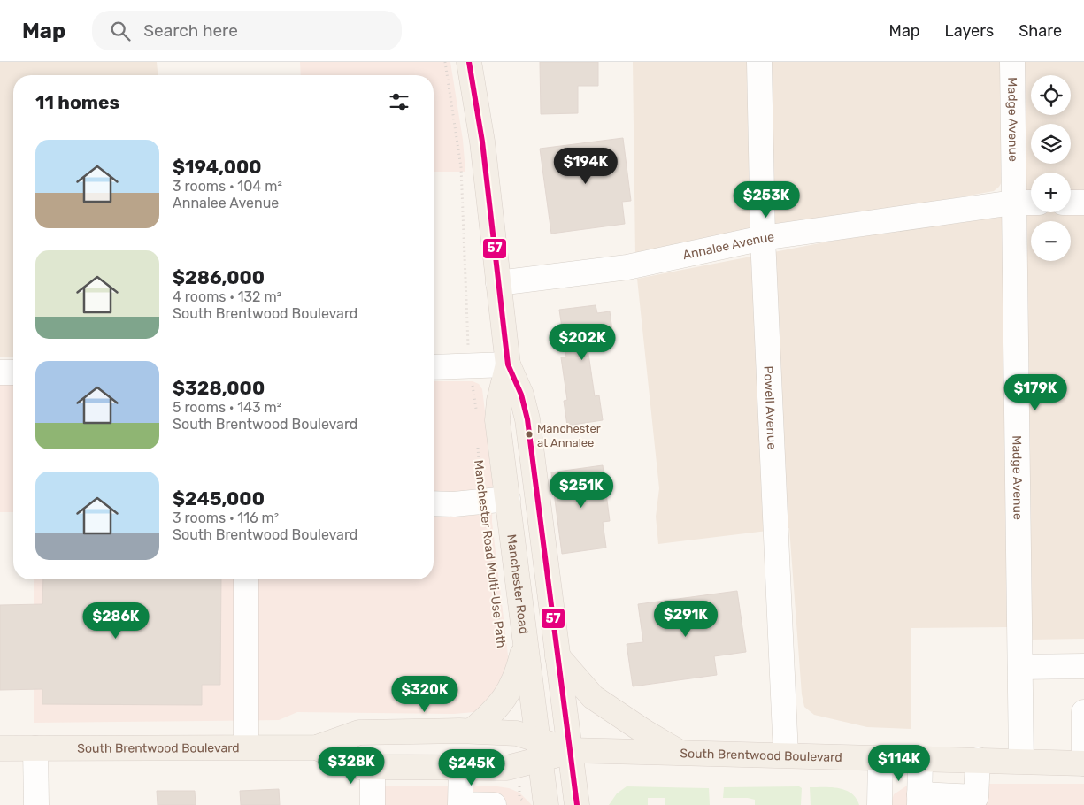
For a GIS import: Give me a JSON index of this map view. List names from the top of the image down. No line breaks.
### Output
{"streets":{"main road":["Manchester Road","South Brentwood Boulevard"],"street":["Madge Avenue","Annalee Avenue","Powell Avenue"],"path":["Manchester Road Multi-Use Path"]},"crossings":[["Madge Avenue","Annalee Avenue"],["Madge Avenue","South Brentwood Boulevard"],["Annalee Avenue","Powell Avenue"],["Annalee Avenue","Manchester Road"],["Powell Avenue","South Brentwood Boulevard"],["Manchester Road","South Brentwood Boulevard"]],"places":["Manchester at Annalee"],"lines":["transit line 57"],"page":{"header":"Map","search":"Search here","nav":["Map","Layers","Share"],"map_buttons":["+","−"],"heading":"11 homes","list":[{"name":"$194,000","note":"3 rooms · 104 m² · Annalee Avenue"},{"name":"$286,000","note":"4 rooms · 132 m² · South Brentwood Boulevard"},{"name":"$328,000","note":"5 rooms · 143 m² · South Brentwood Boulevard"},{"name":"$245,000","note":"3 rooms · 116 m² · South Brentwood Boulevard"}],"price":["$194K","$253K","$202K","$179K","$251K","$291K","$286K","$320K","$114K","$328K","$245K"]}}
